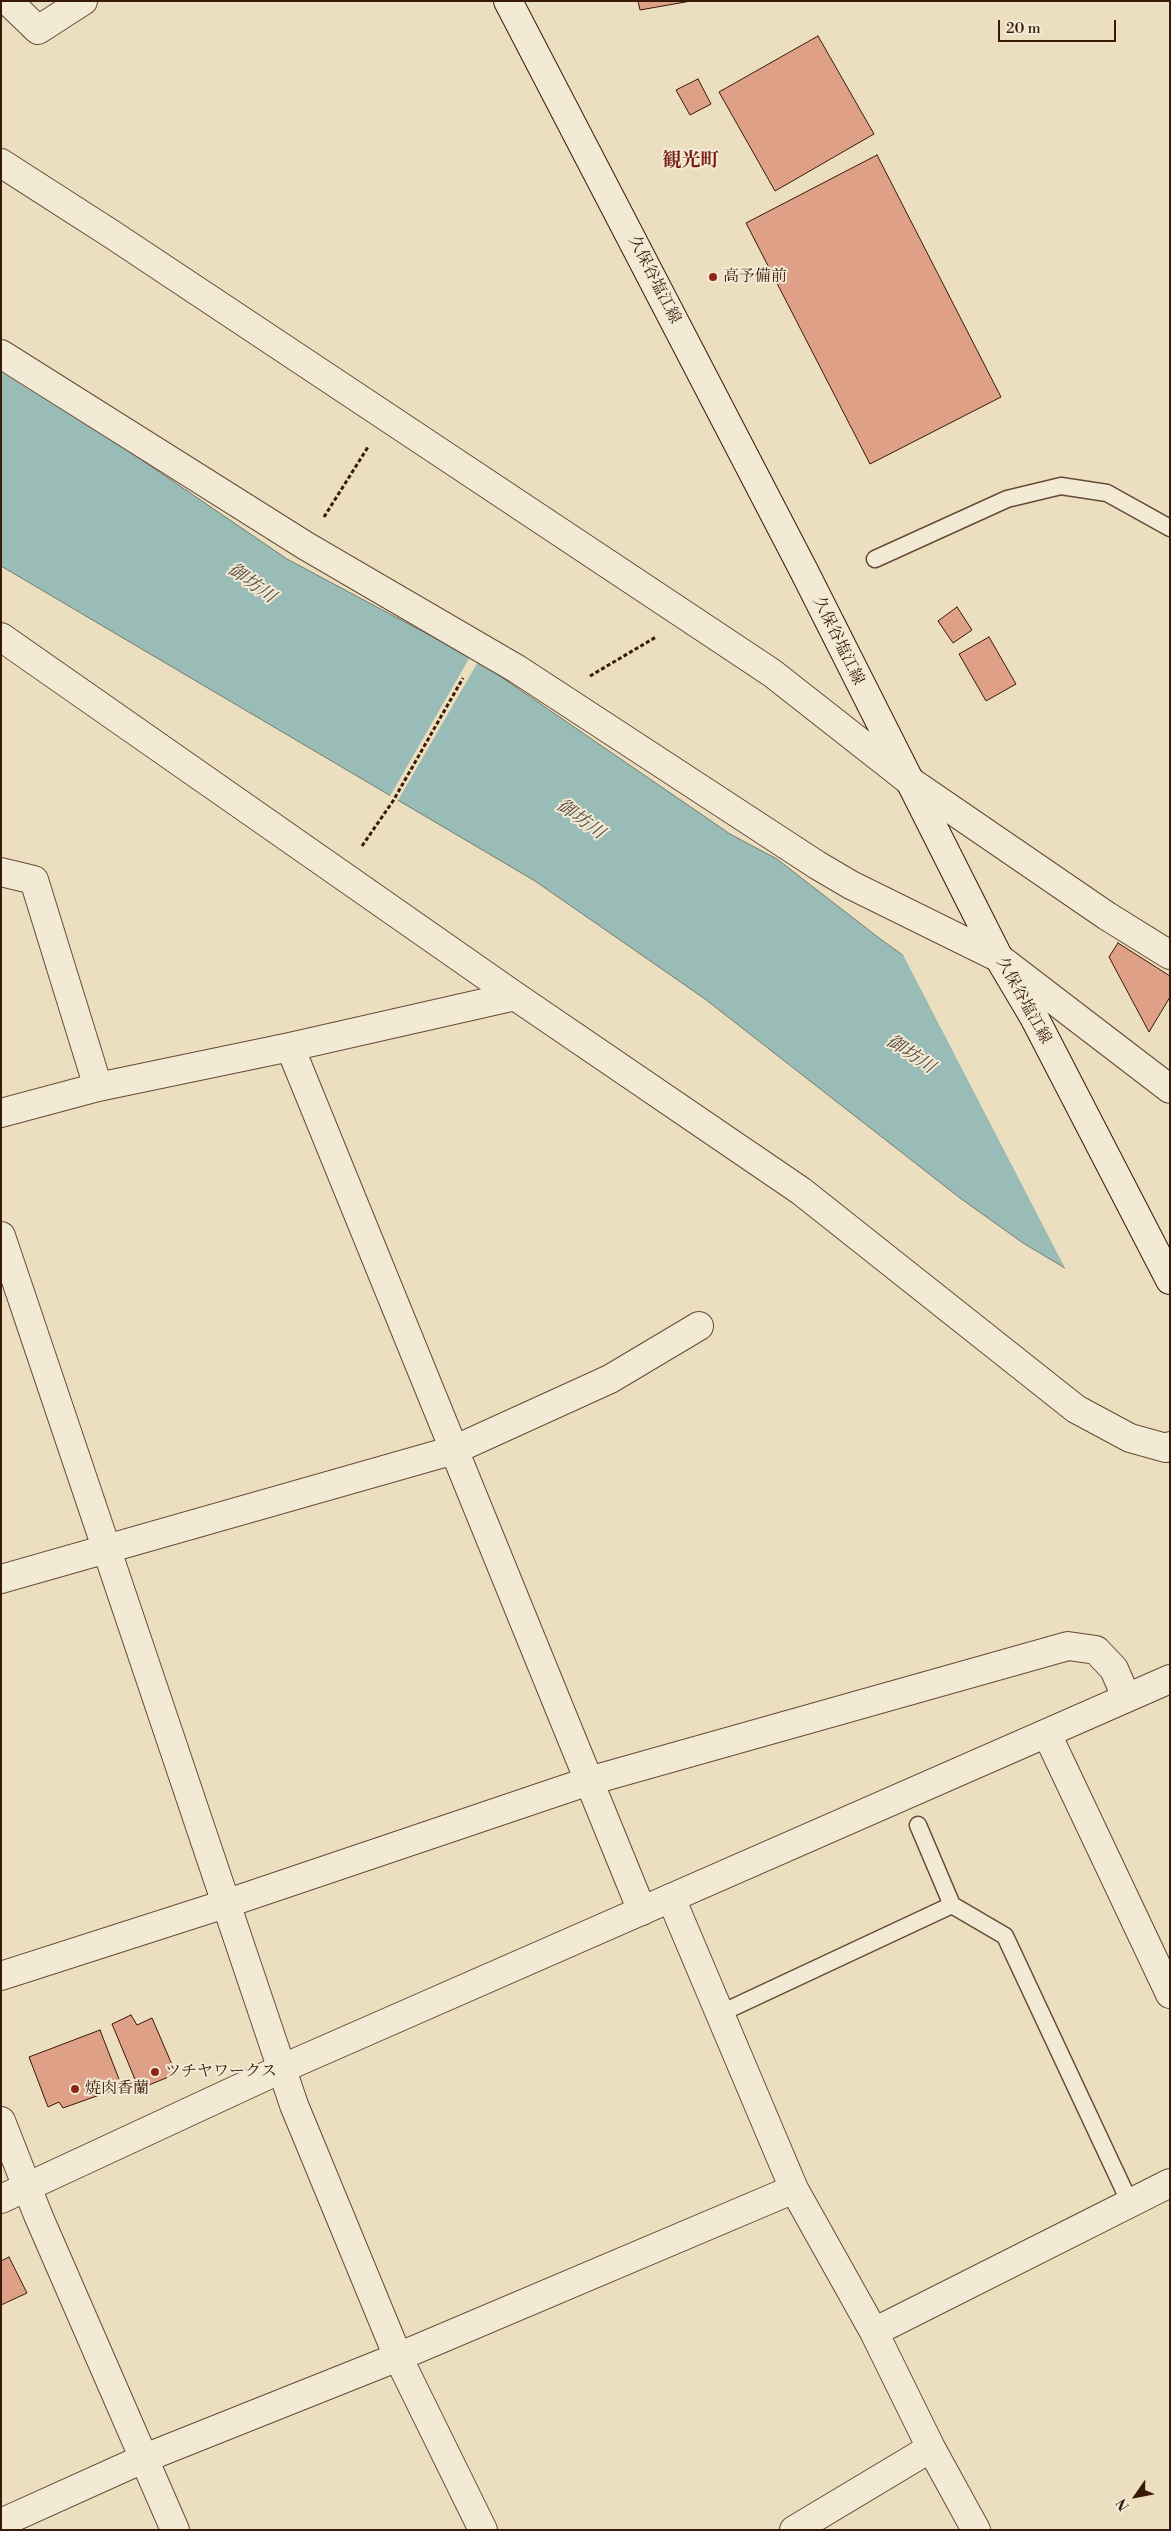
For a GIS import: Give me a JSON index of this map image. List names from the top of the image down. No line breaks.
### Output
{"streets":{"street":["久保谷塩江線"]},"districts":["観光町"],"water":["御坊川"],"places":["高予備前","ツチヤワークス","焼肉香蘭"],"scale_bar":"20 m","north":"bottom left"}
